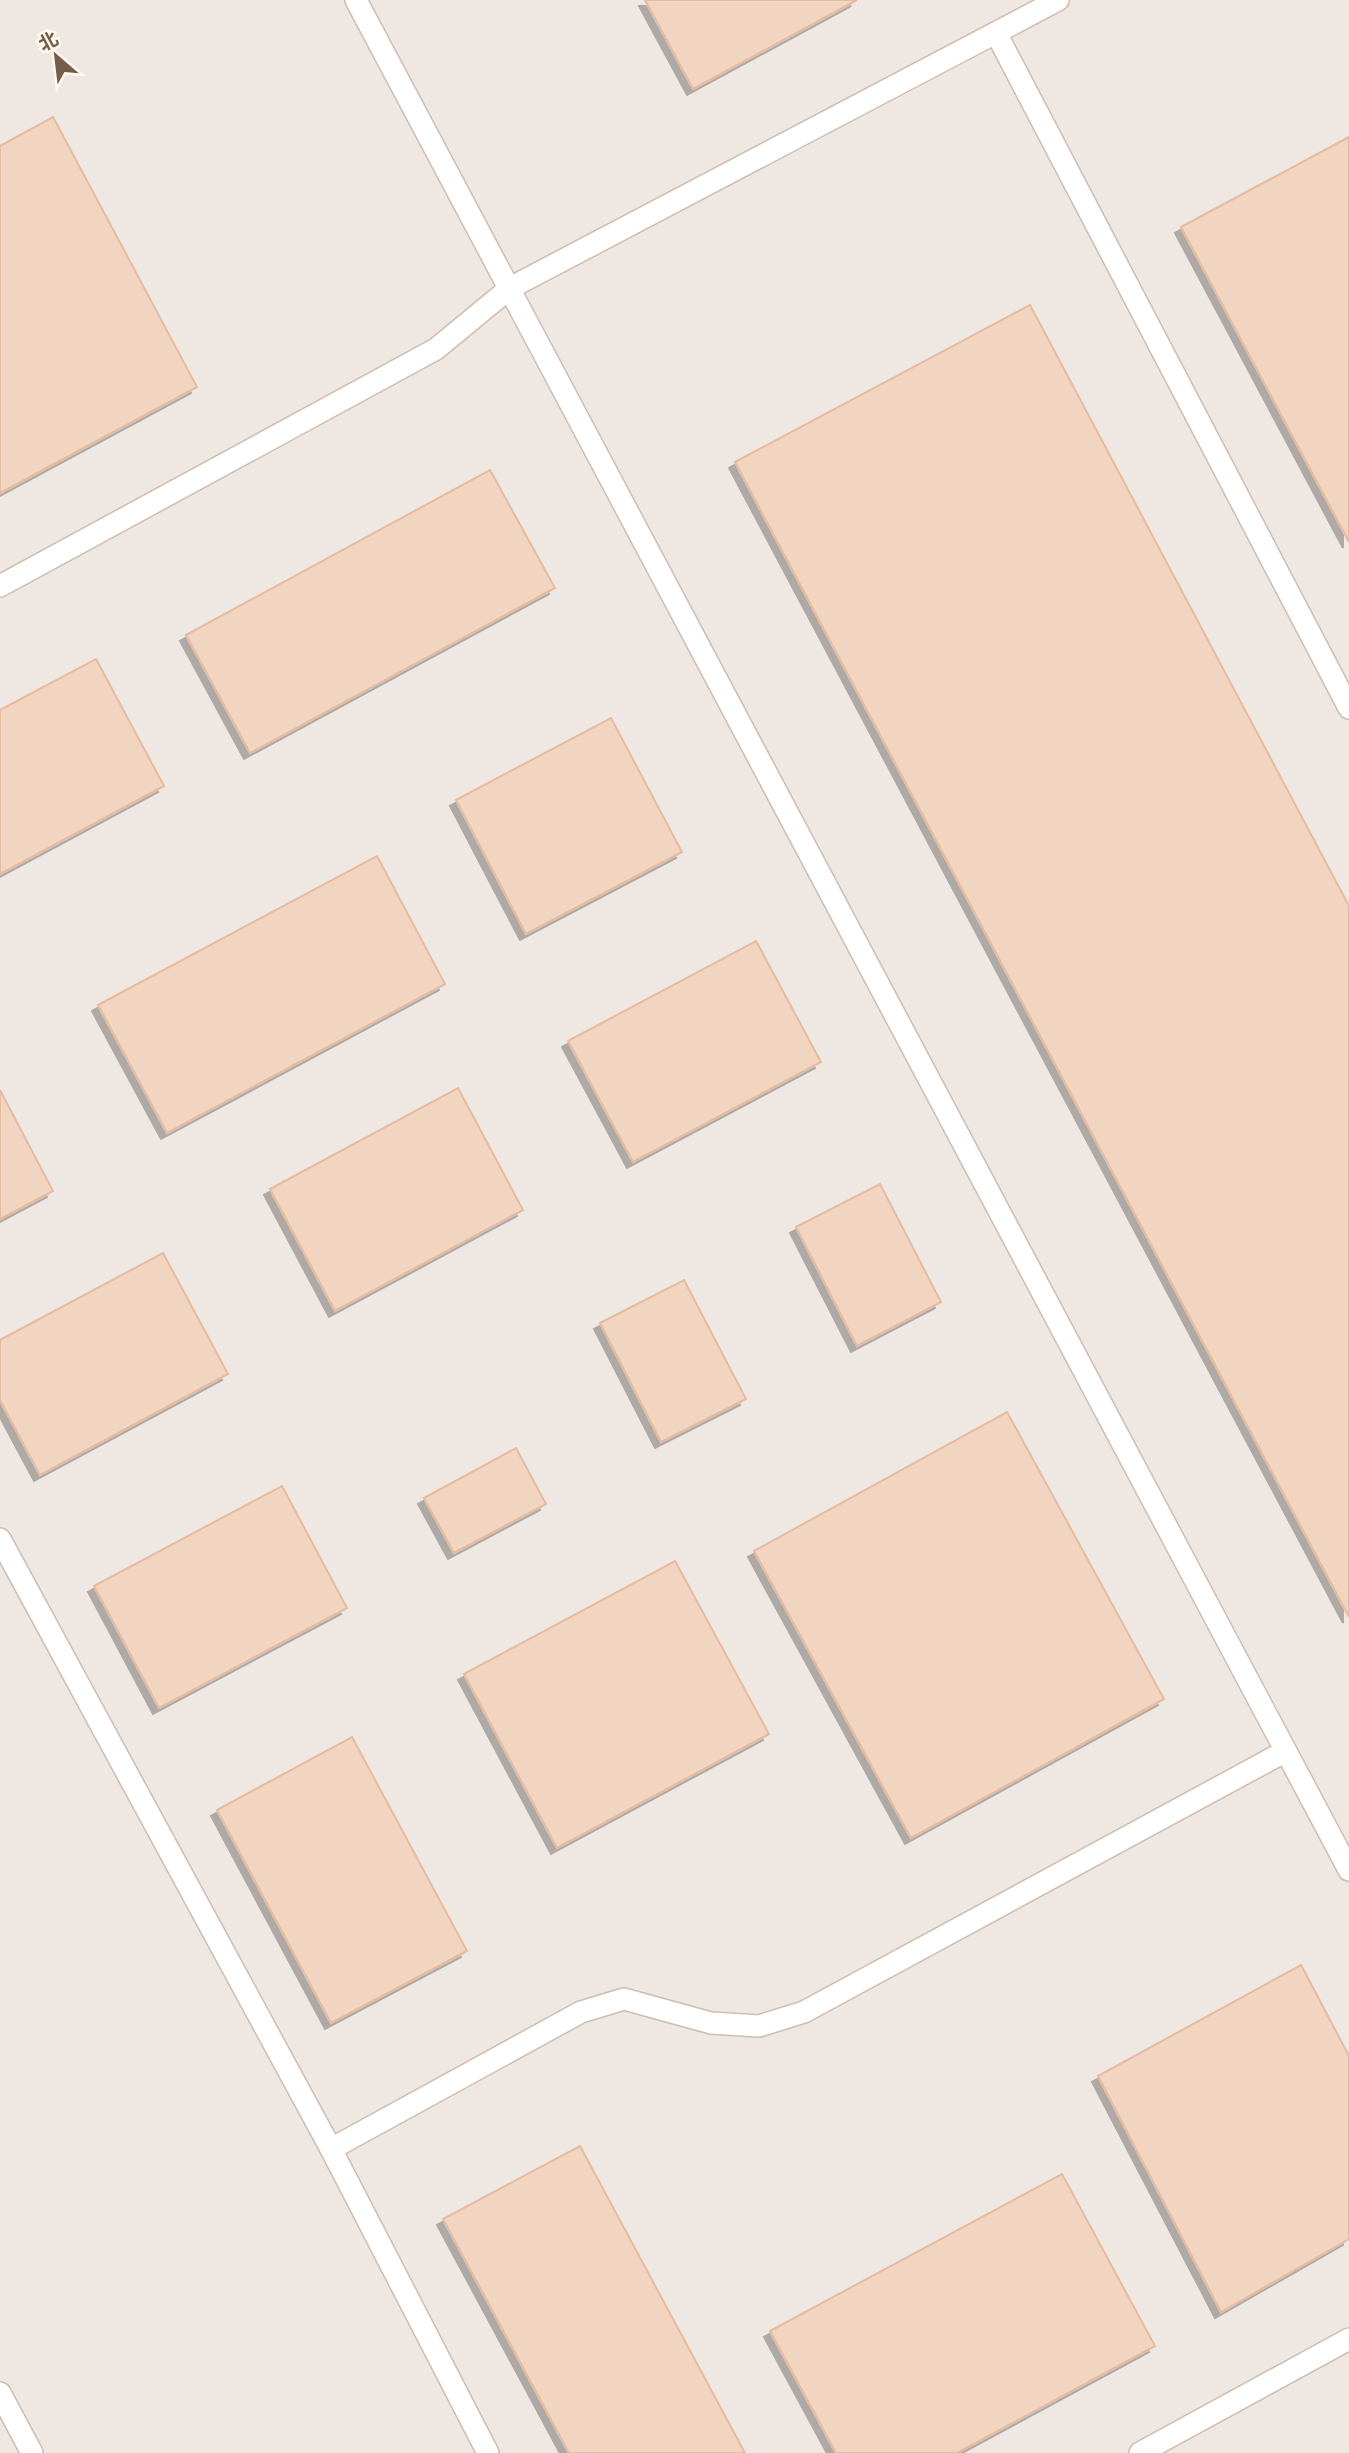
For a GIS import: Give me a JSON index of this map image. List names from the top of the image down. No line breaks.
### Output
{"north":"top left"}
